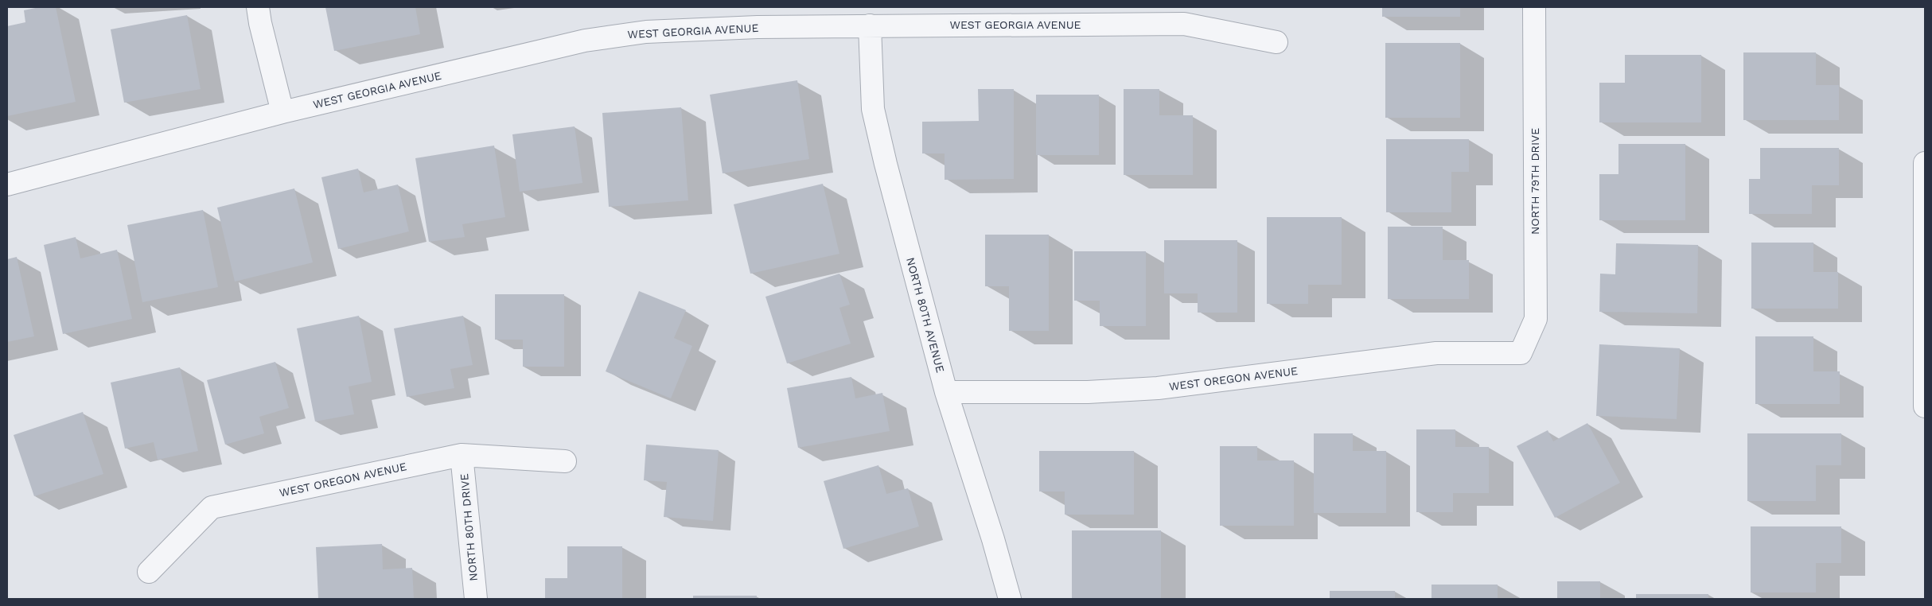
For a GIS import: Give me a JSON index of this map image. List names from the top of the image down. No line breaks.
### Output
{"streets":{"street":["WEST GEORGIA AVENUE","NORTH 79TH DRIVE","NORTH 80TH AVENUE","WEST OREGON AVENUE","NORTH 80TH DRIVE"]},"crossings":[["WEST GEORGIA AVENUE","NORTH 80TH AVENUE"],["NORTH 79TH DRIVE","WEST OREGON AVENUE"],["NORTH 80TH AVENUE","WEST OREGON AVENUE"],["WEST OREGON AVENUE","NORTH 80TH DRIVE"]]}
